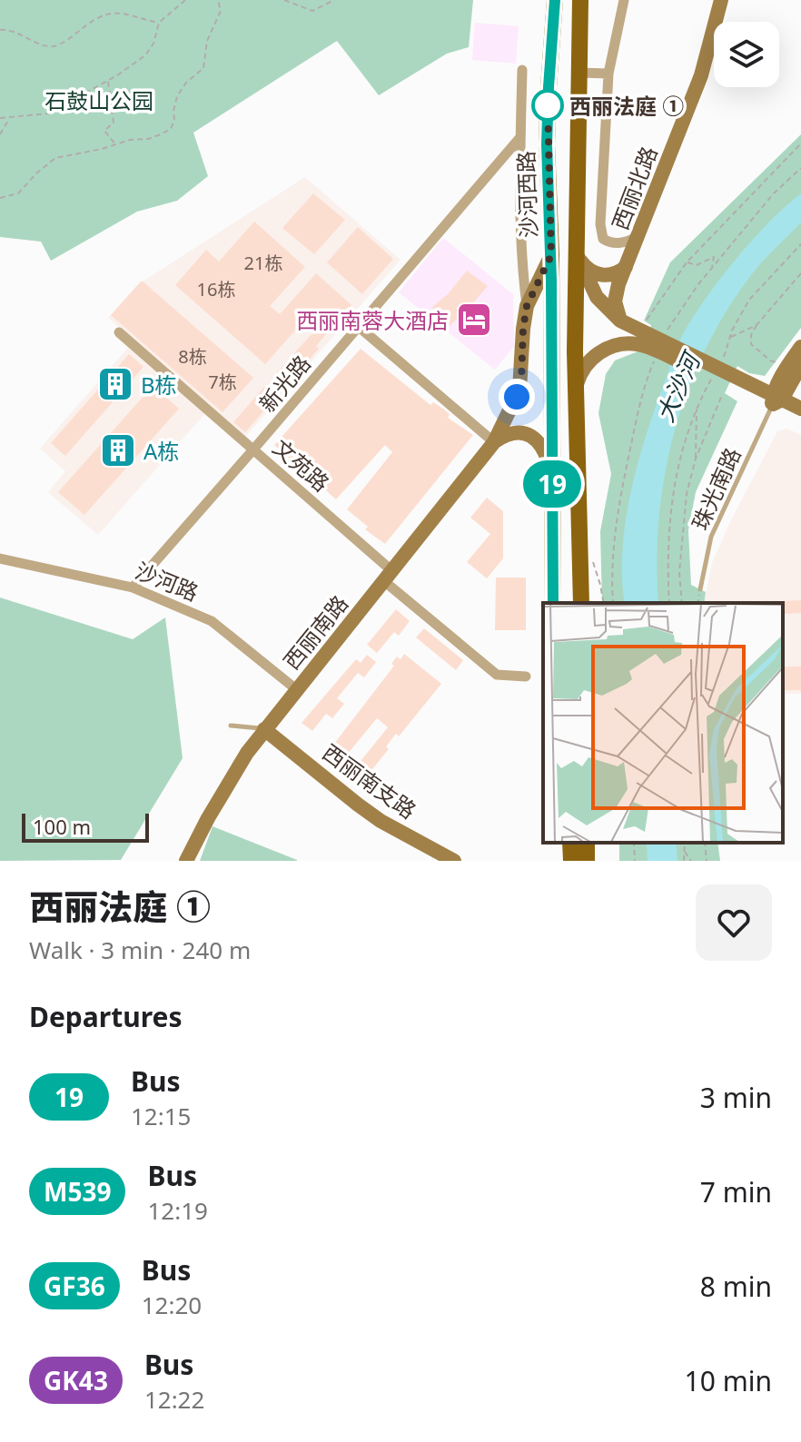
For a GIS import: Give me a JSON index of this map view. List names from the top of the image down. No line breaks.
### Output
{"streets":{"main road":["沙河西路"],"street":["西丽北路","新光路","文苑路","沙河路","西丽南路","西丽南支路"],"lane":["珠光南路"]},"crossings":[["沙河西路","西丽南路"],["新光路","文苑路"],["新光路","沙河路"],["文苑路","西丽南路"],["沙河路","西丽南路"],["西丽南路","西丽南支路"]],"water":["大沙河"],"parks":["石鼓山公园"],"places":{"other":["西丽法庭 ①"],"hotel":["西丽南蓉大酒店"],"building":["B栋","A栋"]},"lines":["bus line 19"],"house_numbers":["21栋","16栋","8栋","7栋"],"scale_bar":"100 m","page":{"on_map":"19","scale":"100 m","heading":[["西丽法庭 ①","Walk · 3 min · 240 m"],"Departures"],"list":[{"mark":"19","name":"Bus","note":"12:15","value":"3 min"},{"mark":"M539","name":"Bus","note":"12:19","value":"7 min"},{"mark":"GF36","name":"Bus","note":"12:20","value":"8 min"},{"mark":"GK43","name":"Bus","note":"12:22","value":"10 min"}]}}
